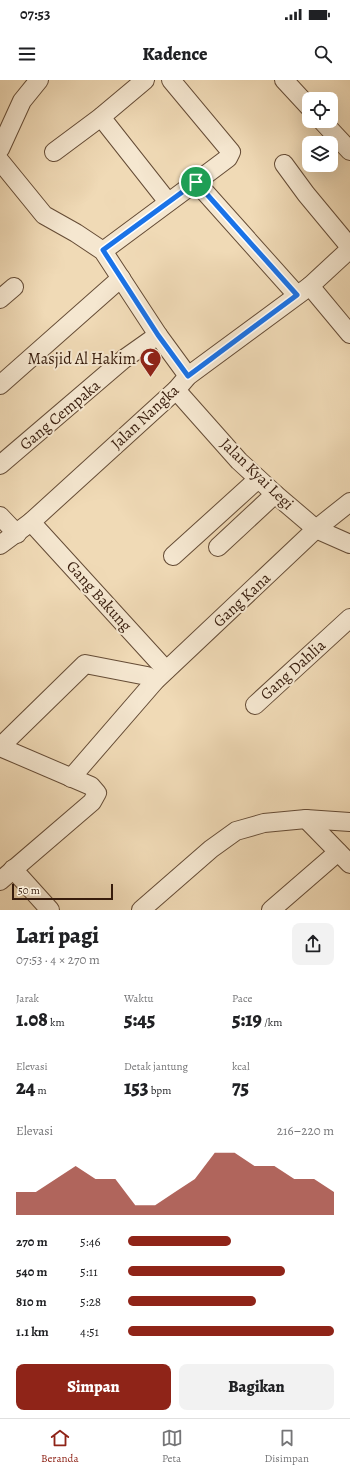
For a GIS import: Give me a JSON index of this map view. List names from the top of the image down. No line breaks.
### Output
{"streets":{"street":["Gang Cempaka","Jalan Nangka","Jalan Kyai Legi","Gang Bakung","Gang Kana","Gang Dahlia"]},"crossings":[["Jalan Nangka","Jalan Kyai Legi"],["Jalan Nangka","Gang Bakung"],["Jalan Kyai Legi","Gang Kana"],["Gang Bakung","Gang Kana"]],"places":{"mosque":["Masjid Al Hakim"]},"scale_bar":"50 m","page":{"status":"07:53","header":"Kadence","scale":"50 m","heading":["Lari pagi","07:53 · 4 × 270 m"],"stats":[["Jarak","1.08 km"],["Waktu","5:45"],["Pace","5:19 /km"],["Elevasi","24 m"],["Detak jantung","153 bpm"],["kcal","75"]],"chart":["Elevasi","216–220 m"],"list":[{"name":"270 m","note":"5:46"},{"name":"540 m","note":"5:11"},{"name":"810 m","note":"5:28"},{"name":"1.1 km","note":"4:51"}],"buttons":["Simpan","Bagikan"],"tabs":["Beranda","Peta","Disimpan"]}}
